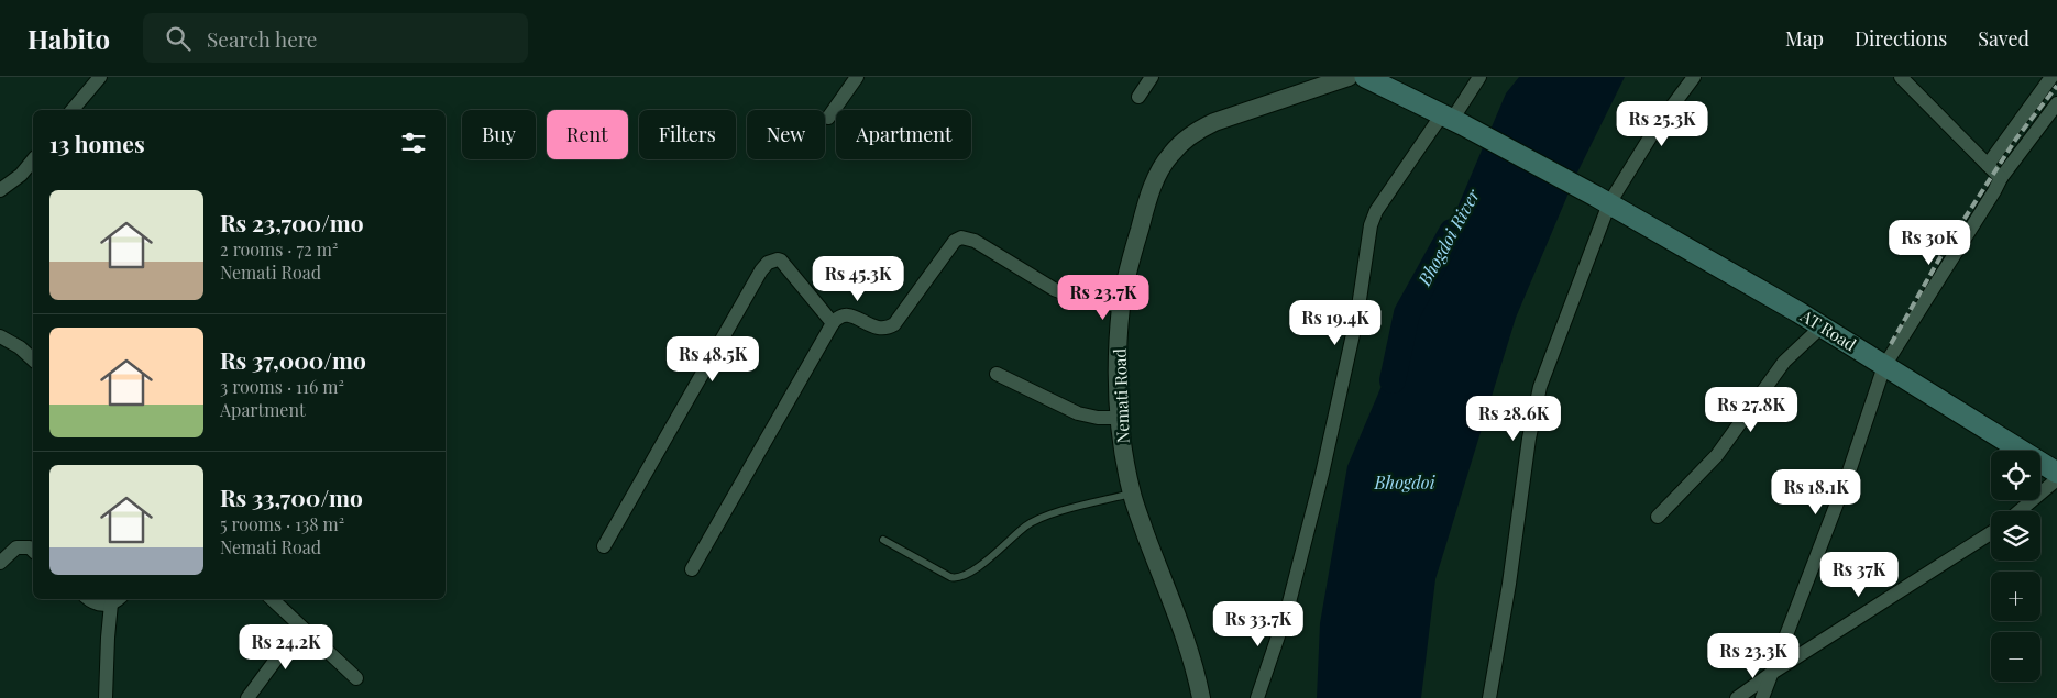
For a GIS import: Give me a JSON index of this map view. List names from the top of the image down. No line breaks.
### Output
{"streets":{"main road":["AT Road"],"street":["Nemati Road"]},"water":["Bhogdoi River","Bhogdoi"],"page":{"header":"Habito","search":"Search here","nav":["Map","Directions","Saved"],"price":["Rs 25.3K","Rs 30K","Rs 45.3K","Rs 23.7K","Rs 19.4K","Rs 48.5K","Rs 27.8K","Rs 28.6K","Rs 18.1K","Rs 37K","Rs 33.7K","Rs 24.2K","Rs 23.3K"],"chip":["Buy","Rent","Filters","New","Apartment"],"heading":"13 homes","list":[{"name":"Rs 23,700/mo","note":"2 rooms · 72 m² · Nemati Road"},{"name":"Rs 37,000/mo","note":"3 rooms · 116 m² · Apartment"},{"name":"Rs 33,700/mo","note":"5 rooms · 138 m² · Nemati Road"}],"map_buttons":["+","−"]}}
